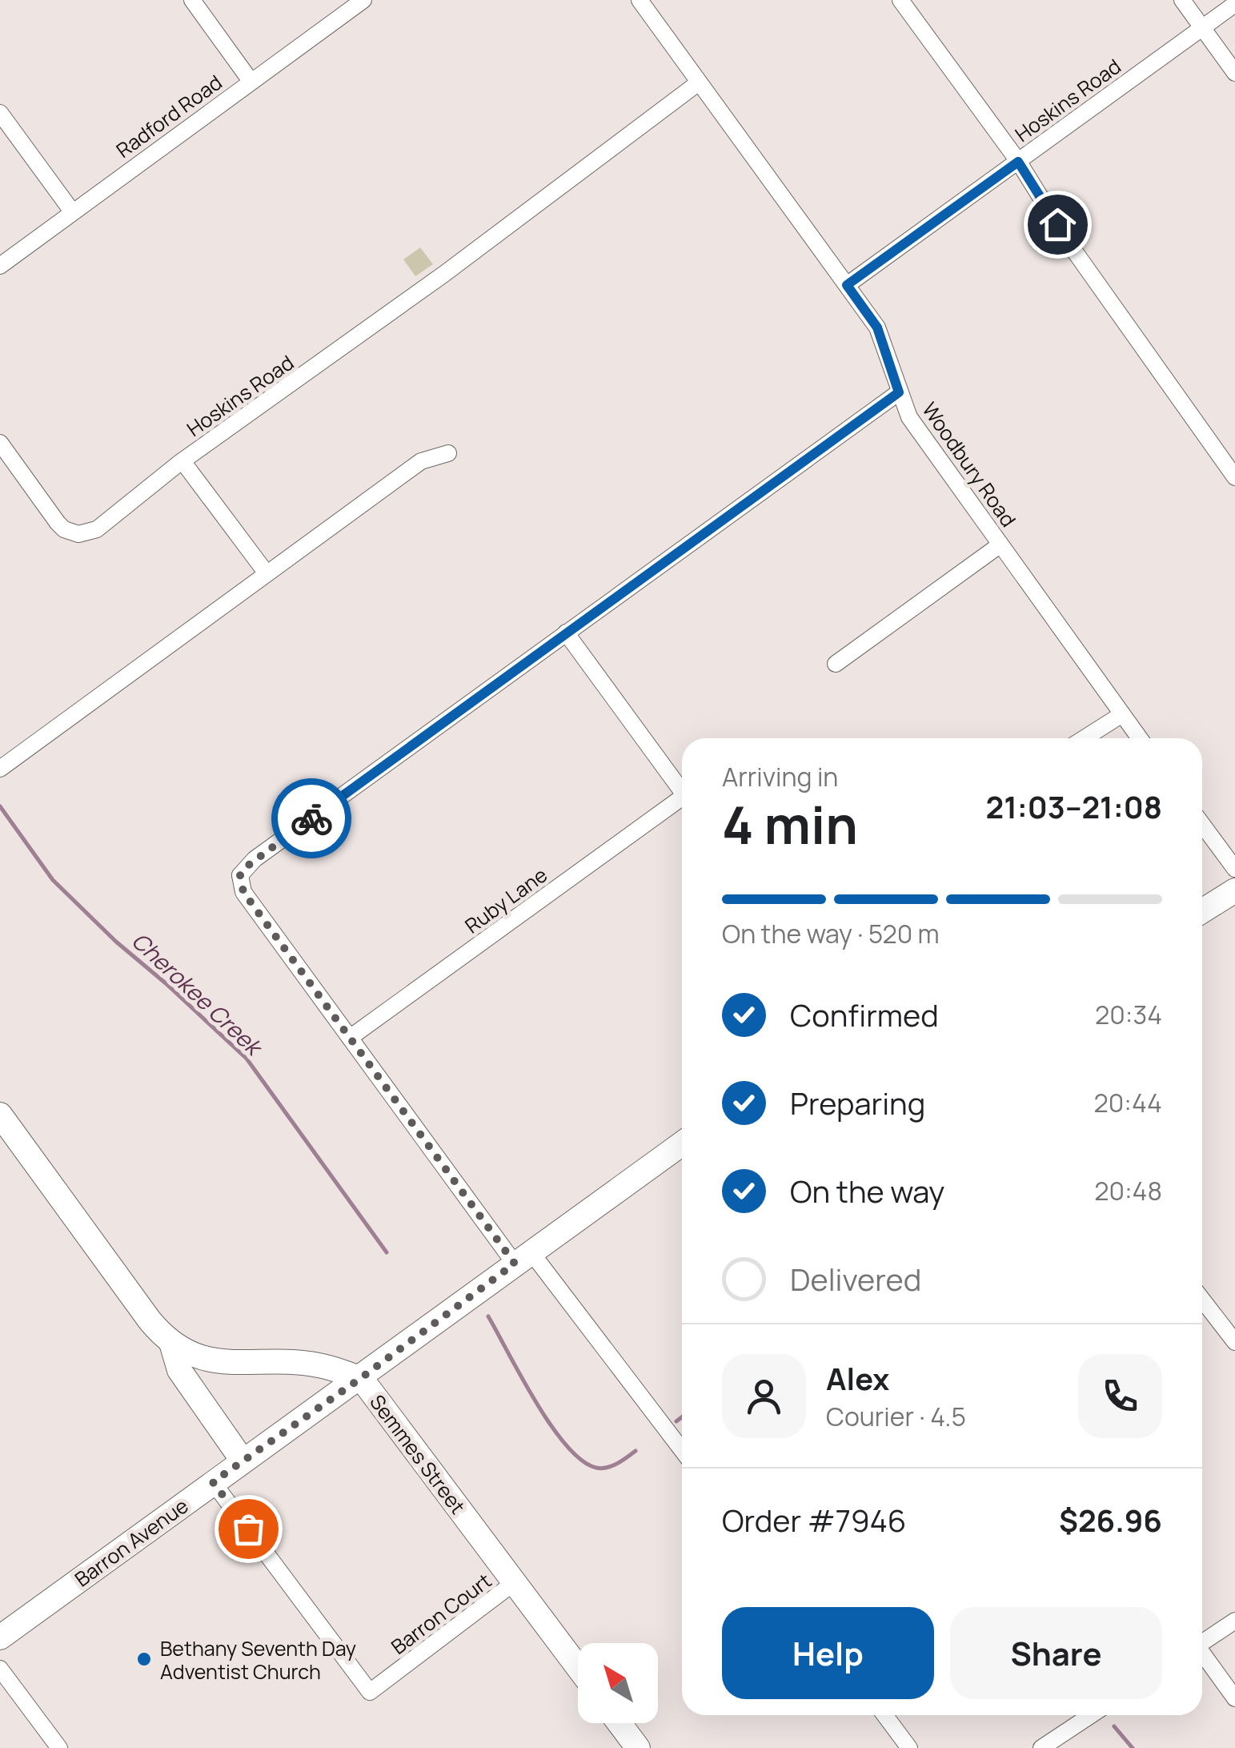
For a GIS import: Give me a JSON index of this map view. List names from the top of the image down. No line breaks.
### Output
{"streets":{"main road":["Semmes Street","Barron Avenue"],"street":["Hoskins Road","Radford Road","Woodbury Road","Ruby Lane","Barron Court"]},"crossings":[["Hoskins Road","Woodbury Road"],["Semmes Street","Barron Avenue"],["Semmes Street","Barron Court"],["Barron Avenue","Barron Court"]],"water":["Cherokee Creek"],"places":["Bethany Seventh Day Adventist Church"],"north":"top left","page":{"heading":["4 min","Arriving in","21:03–21:08"],"panel":["Alex","Courier · 4.5","Order #7946","$26.96"],"bar":"On the way · 520 m","list":[["Confirmed","20:34"],["Preparing","20:44"],["On the way","20:48"],"Delivered"],"buttons":["Help","Share"]}}
